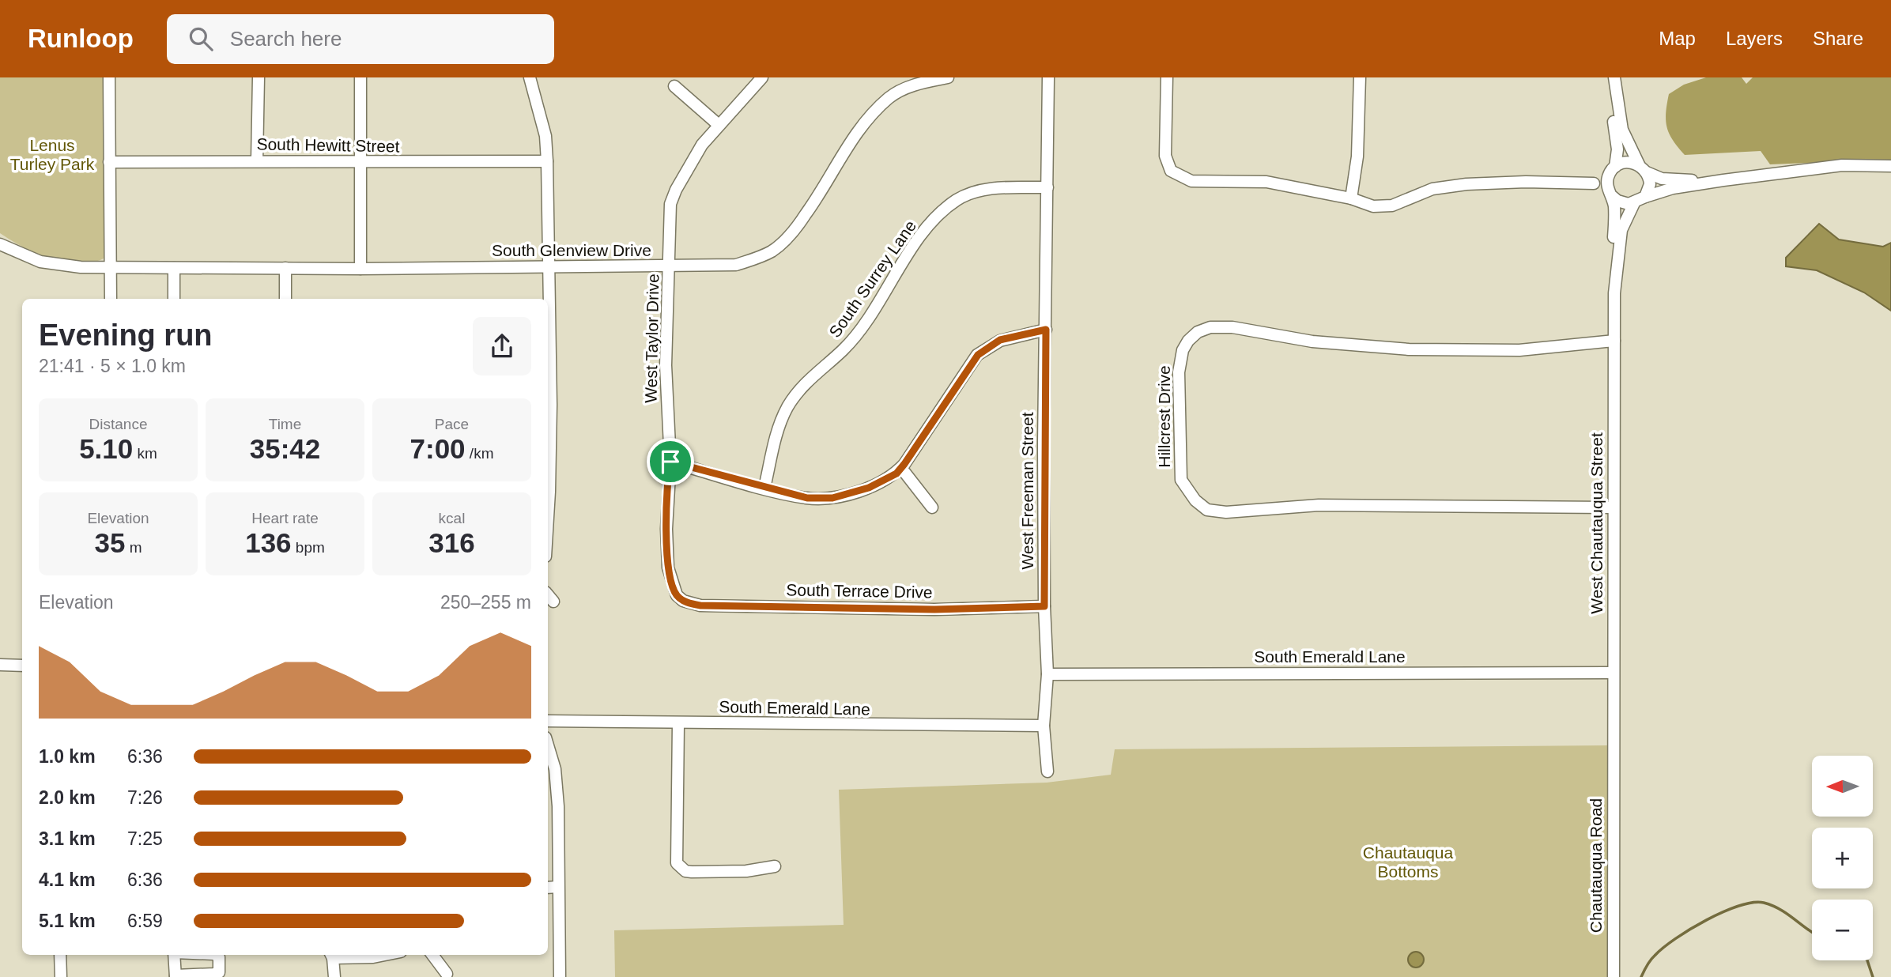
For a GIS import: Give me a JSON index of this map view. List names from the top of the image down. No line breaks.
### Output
{"streets":{"street":["South Hewitt Street","South Glenview Drive","South Surrey Lane","West Taylor Drive","Hillcrest Drive","West Freeman Street","West Chautauqua Street","South Terrace Drive","South Emerald Lane","Chautauqua Road"]},"crossings":[["South Glenview Drive","West Taylor Drive"],["South Surrey Lane","West Freeman Street"],["West Taylor Drive","South Terrace Drive"],["Hillcrest Drive","West Chautauqua Street"],["West Freeman Street","South Terrace Drive"],["West Freeman Street","South Emerald Lane"],["West Chautauqua Street","South Emerald Lane"],["West Chautauqua Street","Chautauqua Road"]],"parks":["Lenus Turley Park","Chautauqua Bottoms"],"north":"left","page":{"header":"Runloop","search":"Search here","nav":["Map","Layers","Share"],"heading":["Evening run","21:41 · 5 × 1.0 km"],"stats":[["Distance","5.10 km"],["Time","35:42"],["Pace","7:00 /km"],["Elevation","35 m"],["Heart rate","136 bpm"],["kcal","316"]],"chart":["Elevation","250–255 m"],"list":[{"name":"1.0 km","note":"6:36"},{"name":"2.0 km","note":"7:26"},{"name":"3.1 km","note":"7:25"},{"name":"4.1 km","note":"6:36"},{"name":"5.1 km","note":"6:59"}],"map_buttons":["+","−"]}}
